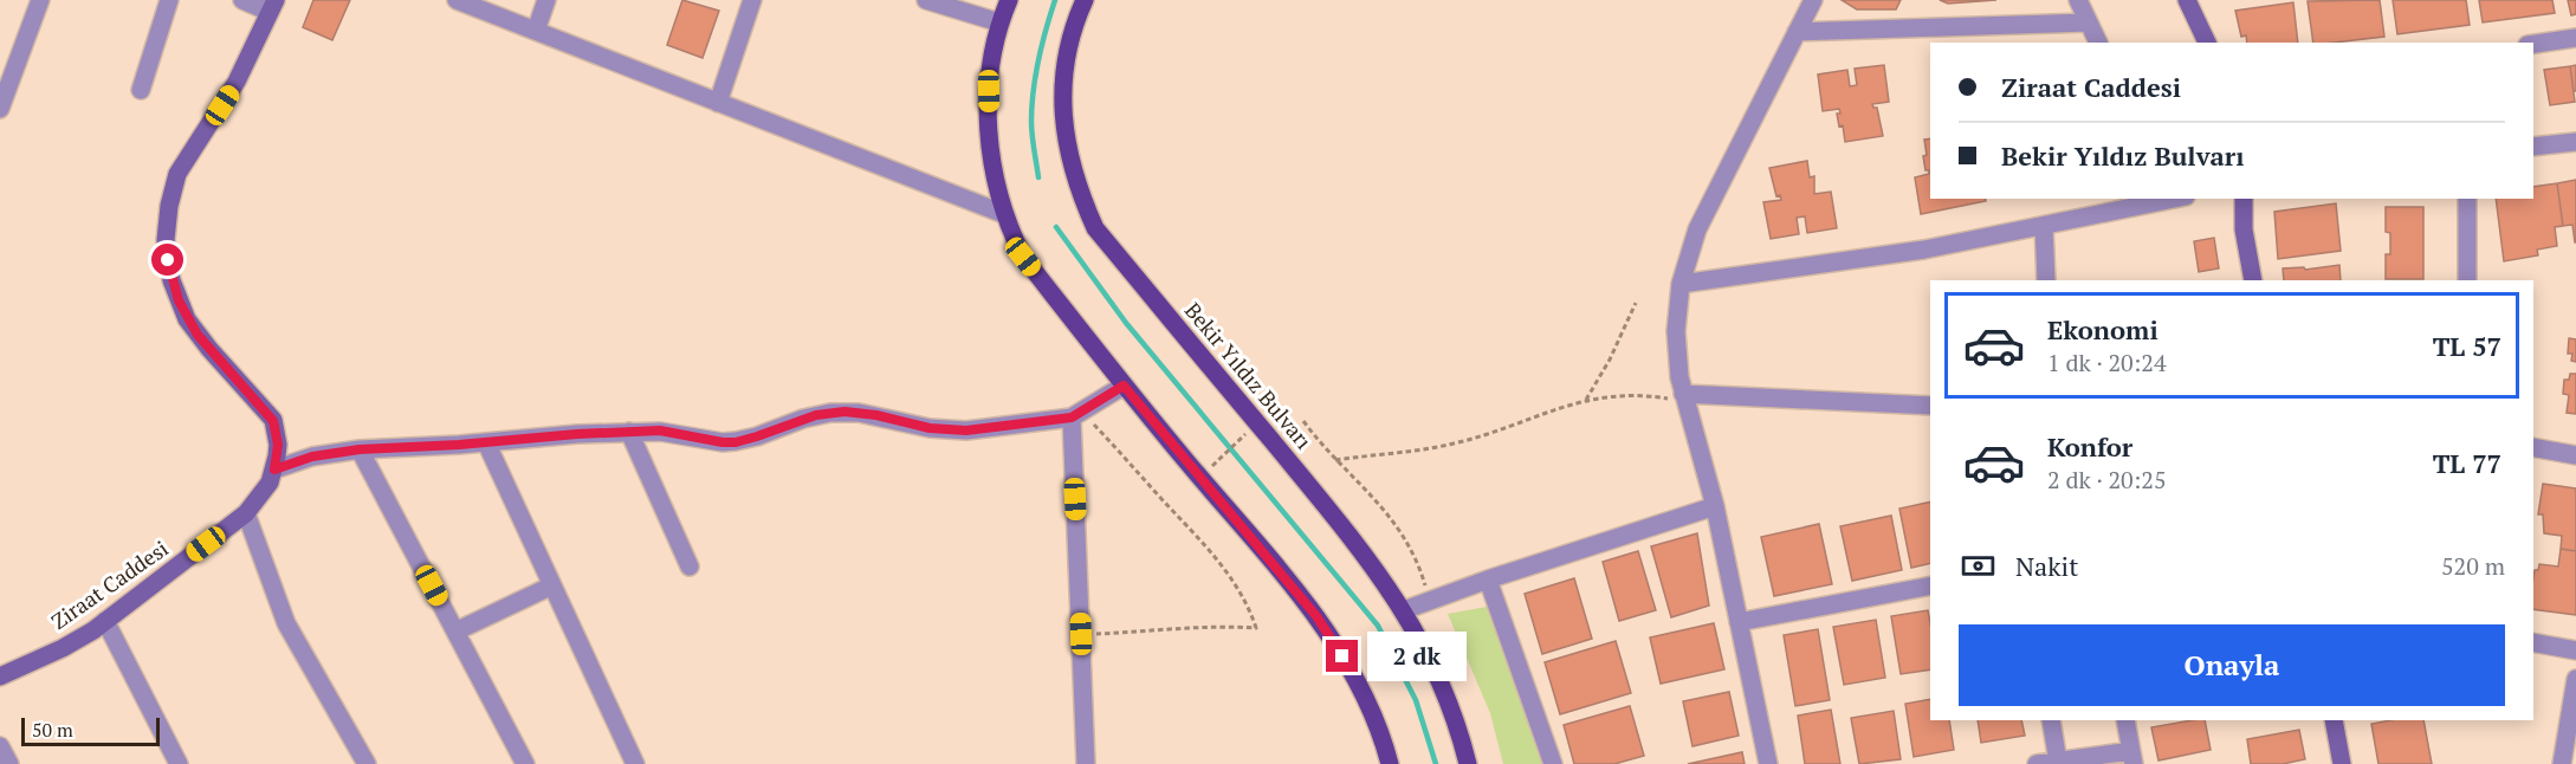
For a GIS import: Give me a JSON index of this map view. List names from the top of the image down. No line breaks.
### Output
{"streets":{"main road":["Bekir Yıldız Bulvarı"],"street":["Ziraat Caddesi"]},"scale_bar":"50 m","page":{"banner":["Ziraat Caddesi","Bekir Yıldız Bulvarı"],"list":[{"name":"Ekonomi","note":"1 dk · 20:24","value":"TL 57"},{"name":"Konfor","note":"2 dk · 20:25","value":"TL 77"}],"pay":["Nakit","520 m"],"buttons":"Onayla","bubble":"2 dk","scale":"50 m"}}
